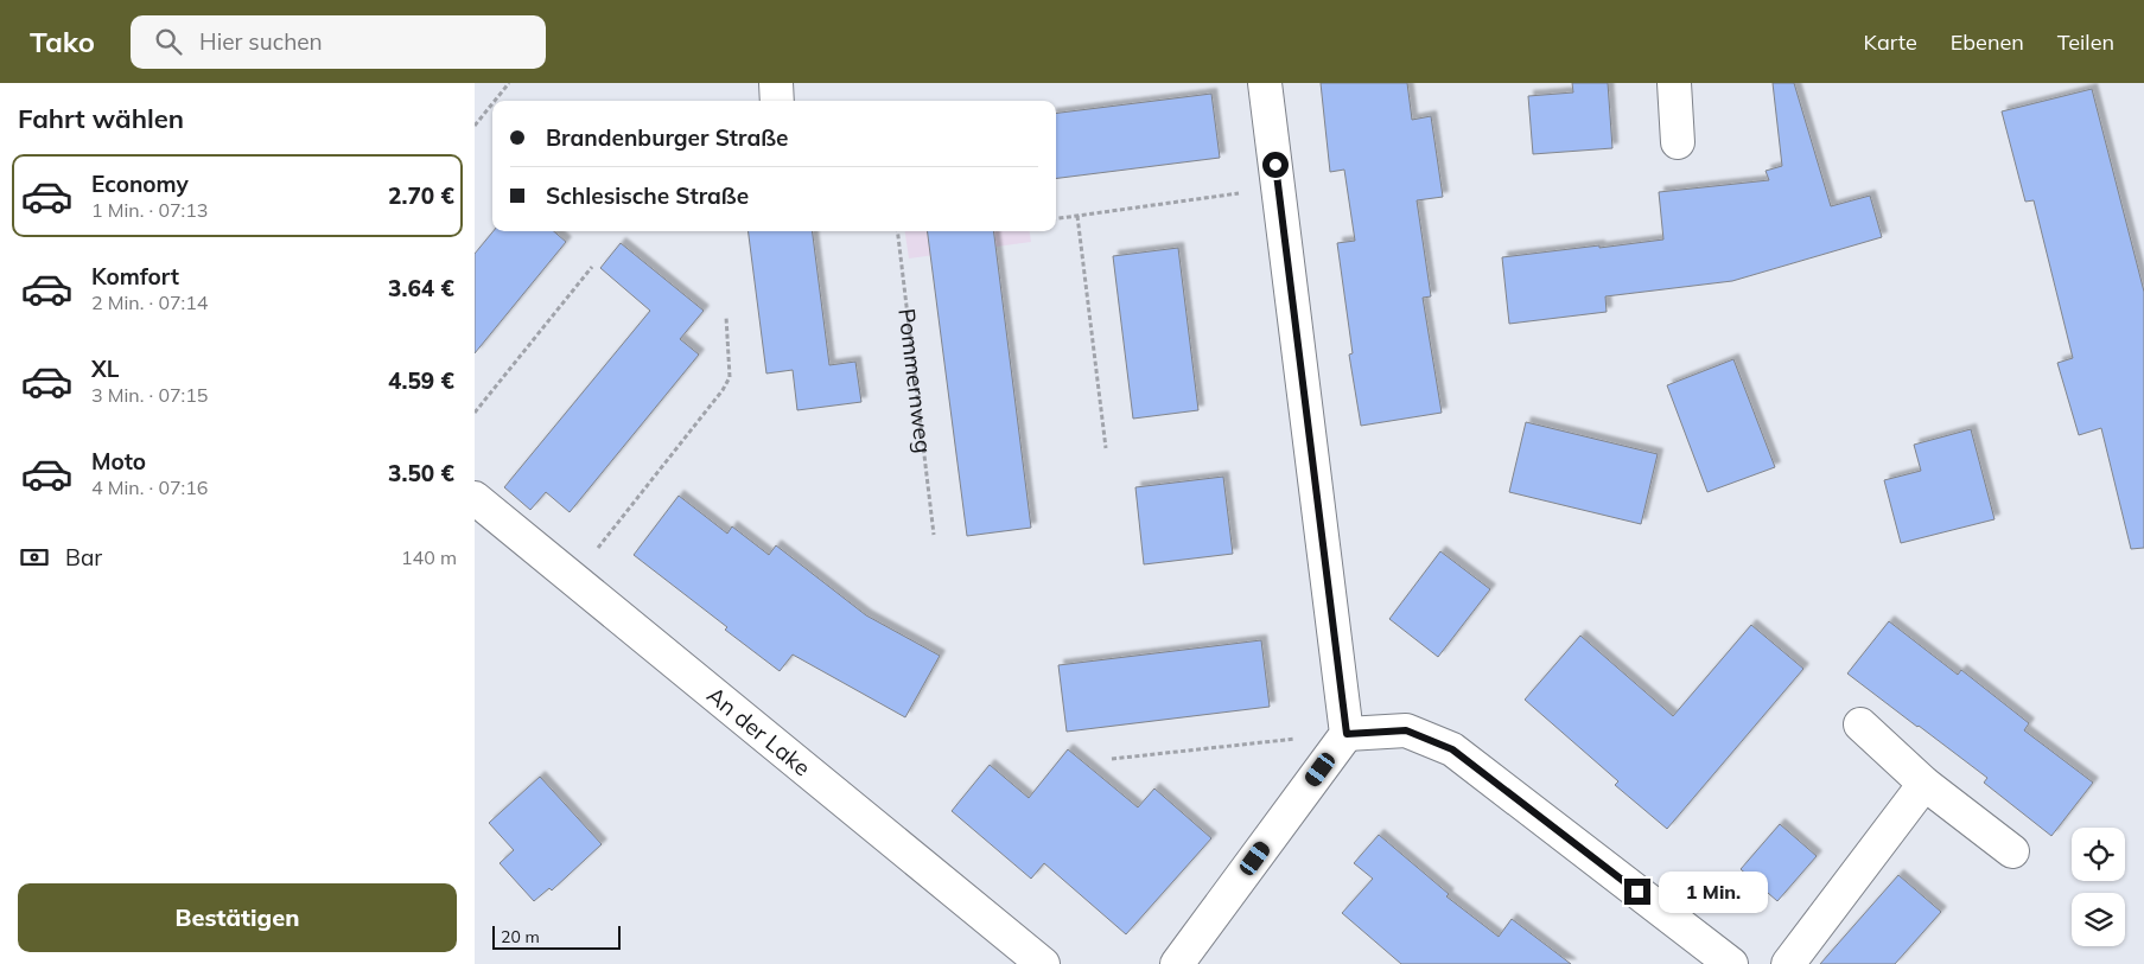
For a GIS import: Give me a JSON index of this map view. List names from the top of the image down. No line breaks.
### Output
{"streets":{"street":["An der Lake"],"path":["Pommernweg"]},"scale_bar":"20 m","page":{"header":"Tako","search":"Hier suchen","nav":["Karte","Ebenen","Teilen"],"heading":"Fahrt wählen","banner":["Brandenburger Straße","Schlesische Straße"],"list":[{"name":"Economy","note":"1 Min. · 07:13","value":"2.70 €"},{"name":"Komfort","note":"2 Min. · 07:14","value":"3.64 €"},{"name":"XL","note":"3 Min. · 07:15","value":"4.59 €"},{"name":"Moto","note":"4 Min. · 07:16","value":"3.50 €"}],"pay":["Bar","140 m"],"buttons":"Bestätigen","bubble":"1 Min.","scale":"20 m"}}
